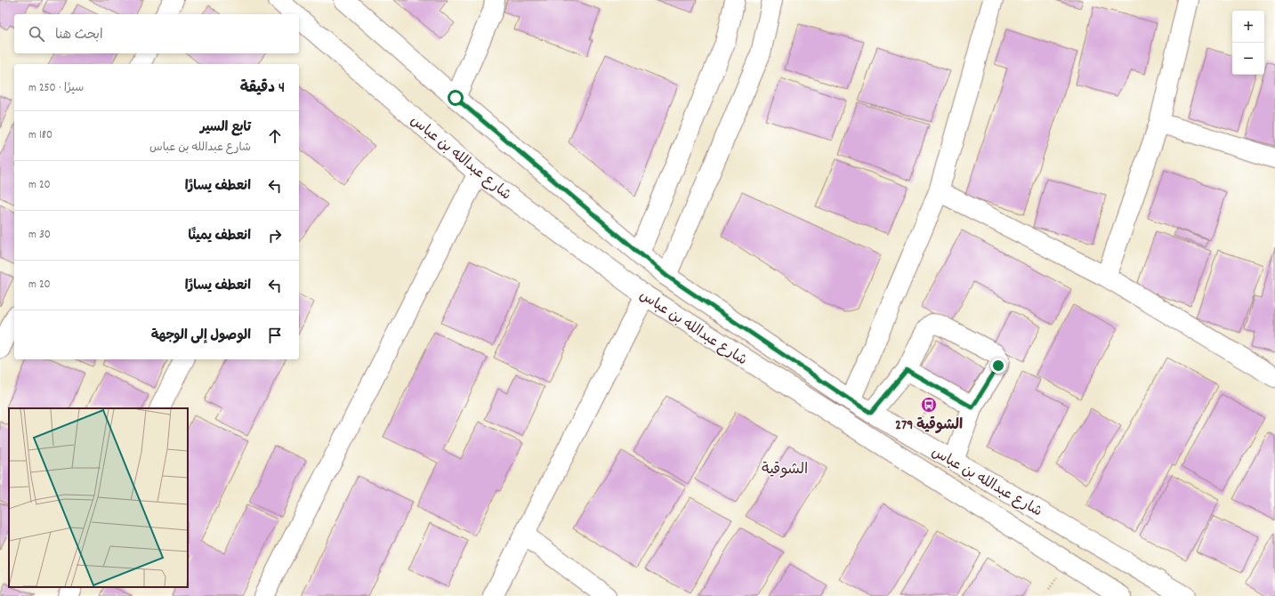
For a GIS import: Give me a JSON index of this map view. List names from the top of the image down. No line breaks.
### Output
{"streets":{"street":["شارع عبدالله بن عباس"]},"districts":["الشوقية"],"places":{"bus stop":["الشوقية 279"]},"page":{"map_buttons":["+","−"],"search":"ابحث هنا","heading":["4 دقيقة","سيرًا · 250 m"],"list":[["تابع السير","شارع عبدالله بن عباس","180 m"],["انعطف يسارًا","20 m"],["انعطف يمينًا","30 m"],["انعطف يسارًا","20 m"],"الوصول إلى الوجهة"]}}
